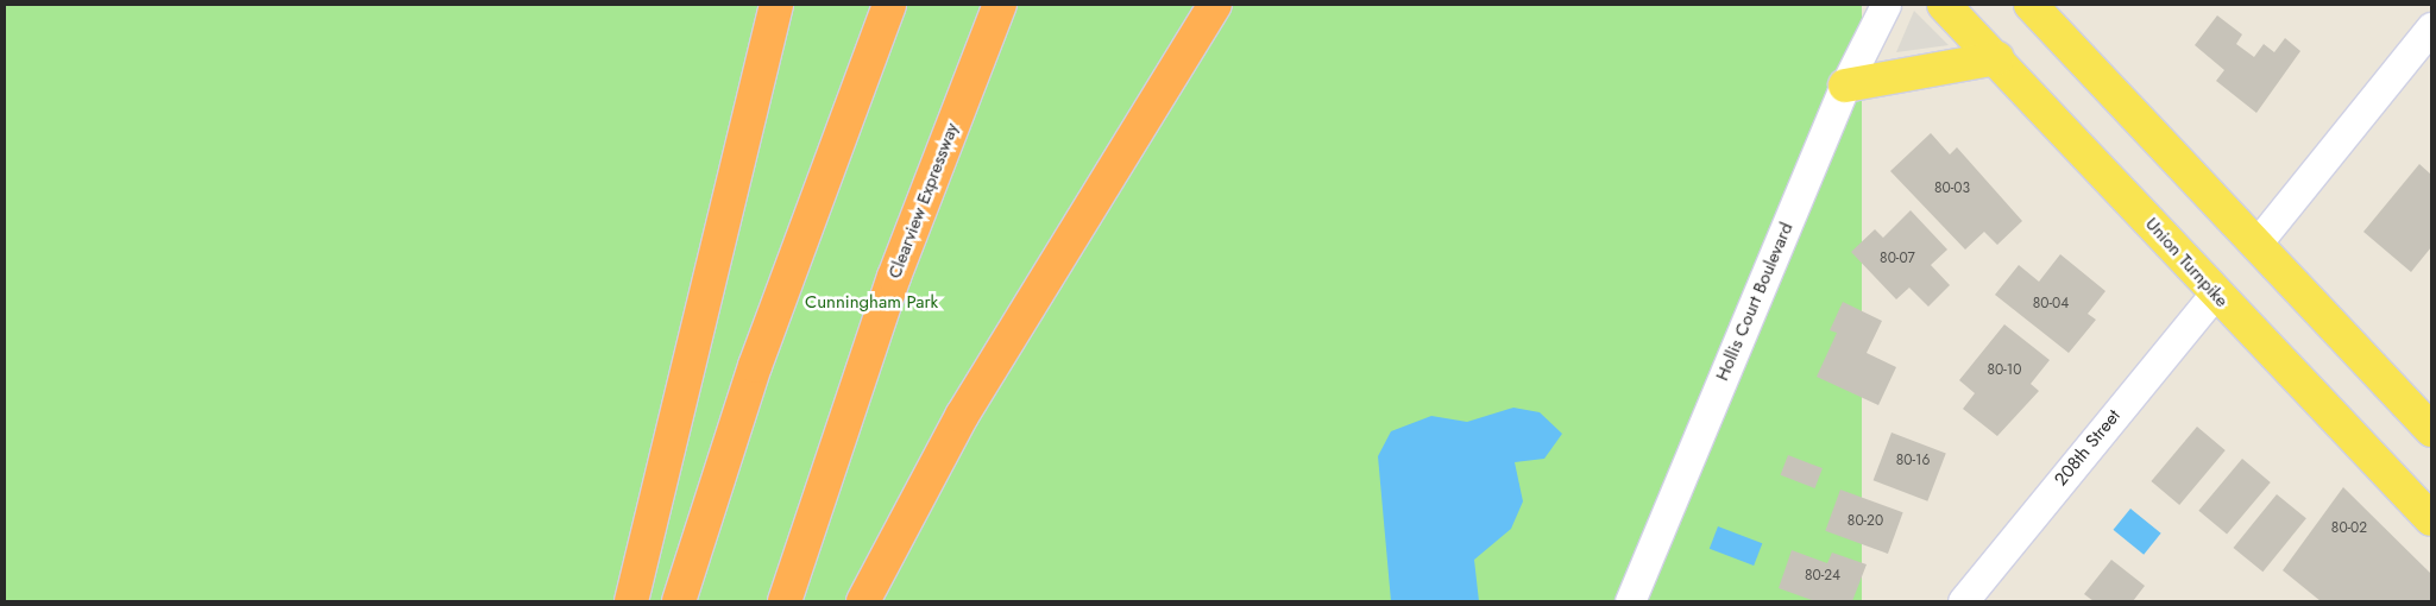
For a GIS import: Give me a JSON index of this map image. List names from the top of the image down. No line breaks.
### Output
{"streets":{"highway":["Clearview Expressway"],"main road":["Union Turnpike"],"street":["Hollis Court Boulevard","208th Street"]},"crossings":[["Union Turnpike","208th Street"]],"parks":["Cunningham Park"],"house_numbers":["80-03","80-07","80-04","80-10","80-16","80-20","80-02","80-24"]}
